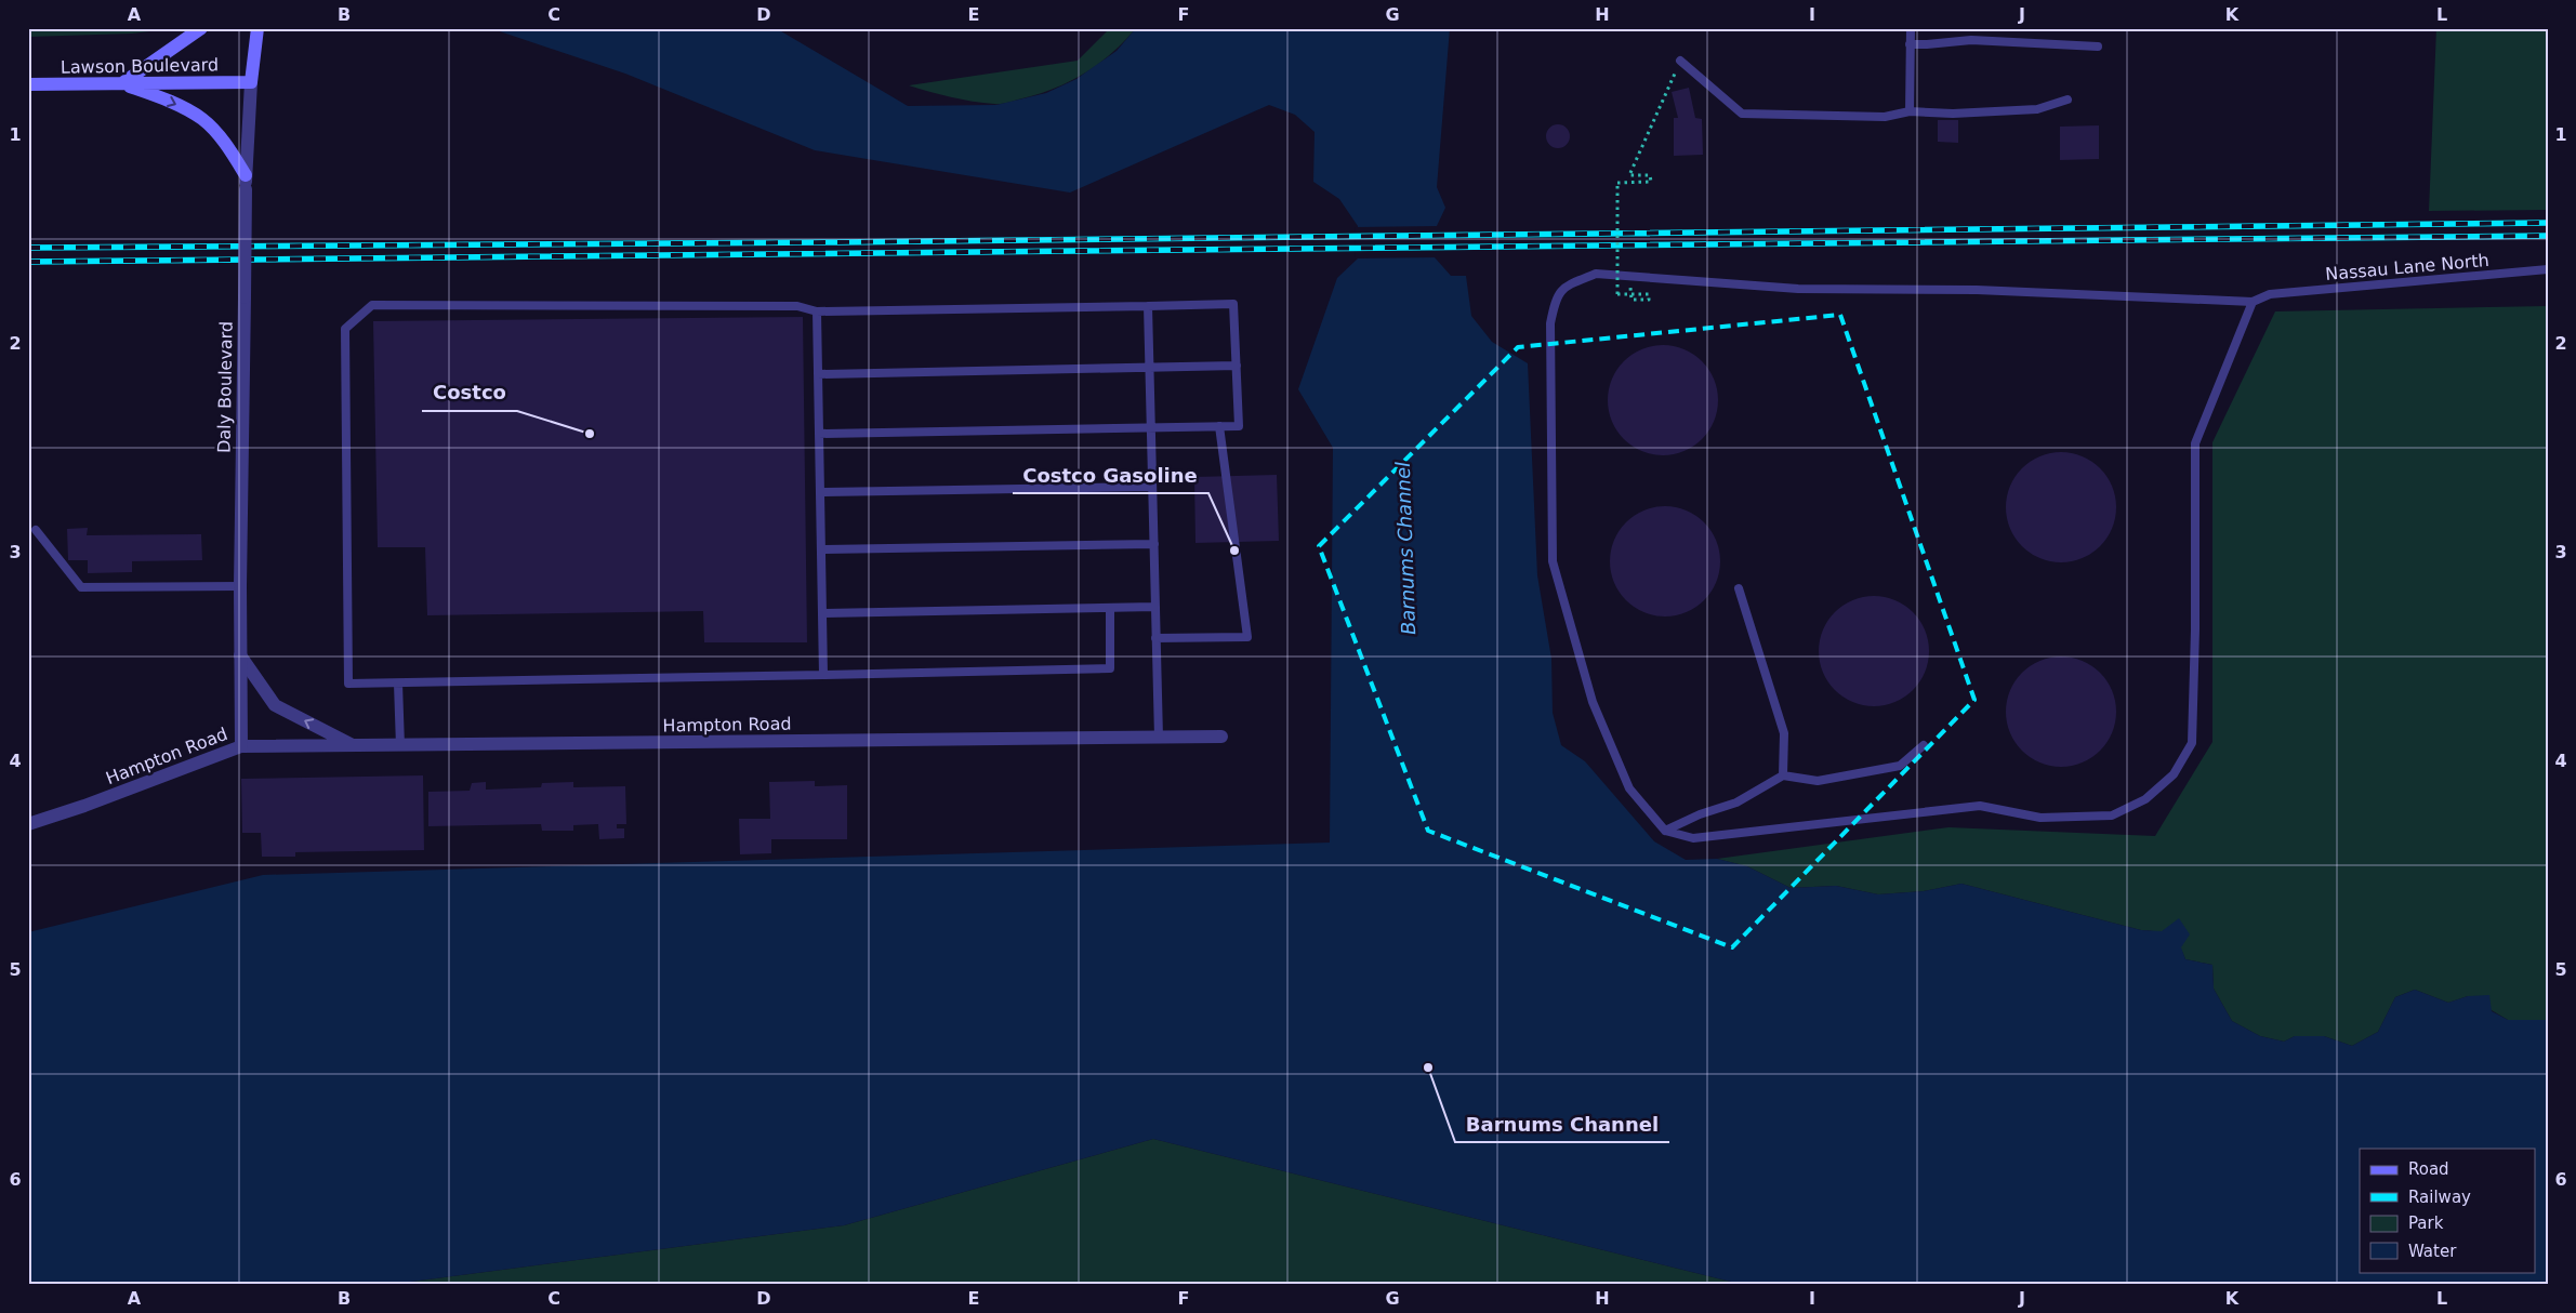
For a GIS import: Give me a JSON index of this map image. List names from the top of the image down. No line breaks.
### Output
{"streets":{"main road":["Lawson Boulevard","Daly Boulevard"],"street":["Hampton Road"],"lane":["Nassau Lane North"]},"crossings":[["Lawson Boulevard","Daly Boulevard"],["Daly Boulevard","Hampton Road"]],"water":["Barnums Channel"],"places":["Costco","Costco Gasoline","Barnums Channel"],"legend":["Road","Railway","Park","Water"],"grid":{"columns":["A","B","C","D","E","F","G","H","I","J","K","L"],"rows":["1","2","3","4","5","6"]}}
